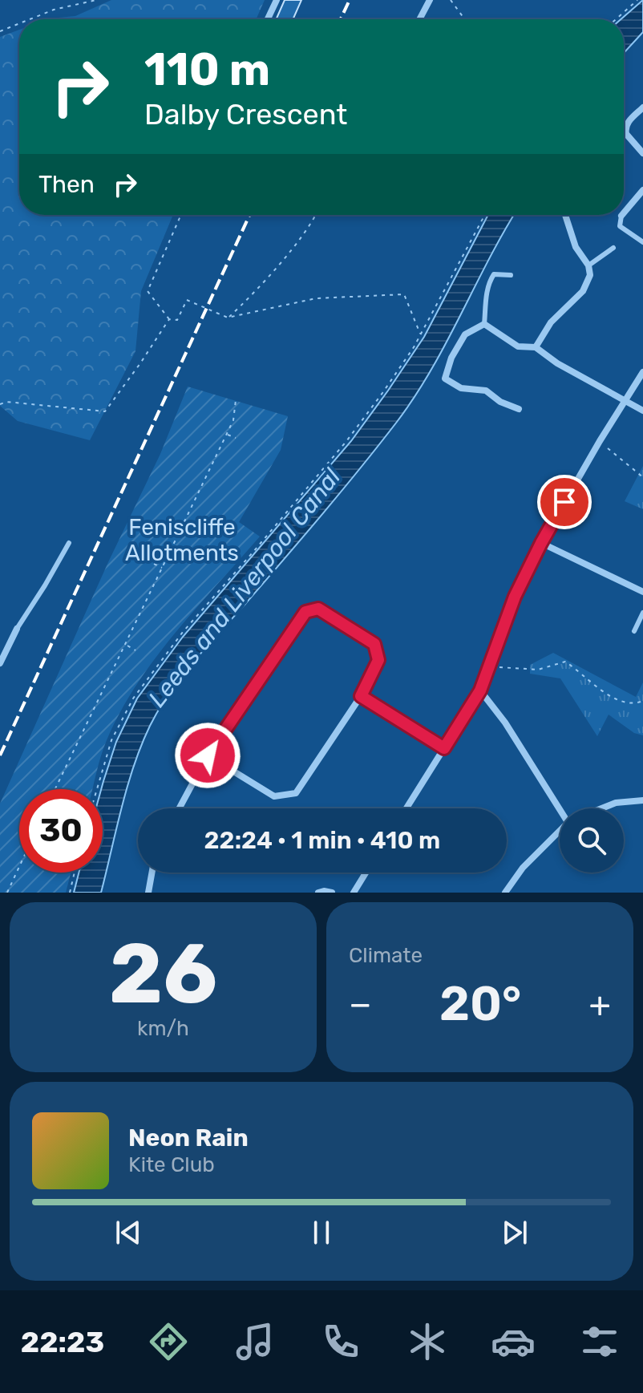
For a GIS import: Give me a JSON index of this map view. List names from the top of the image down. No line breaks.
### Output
{"water":["Leeds and Liverpool Canal"],"parks":["Feniscliffe Allotments"],"page":{"turn":["110 m","Dalby Crescent"],"then":"Then","limit":"30","trip":"22:24 · 1 min · 410 m","tile":[["26","km/h"],"Climate"],"heat":["−","20°","+"],"song":["Neon Rain","Kite Club"],"tabs":"22:23"}}
